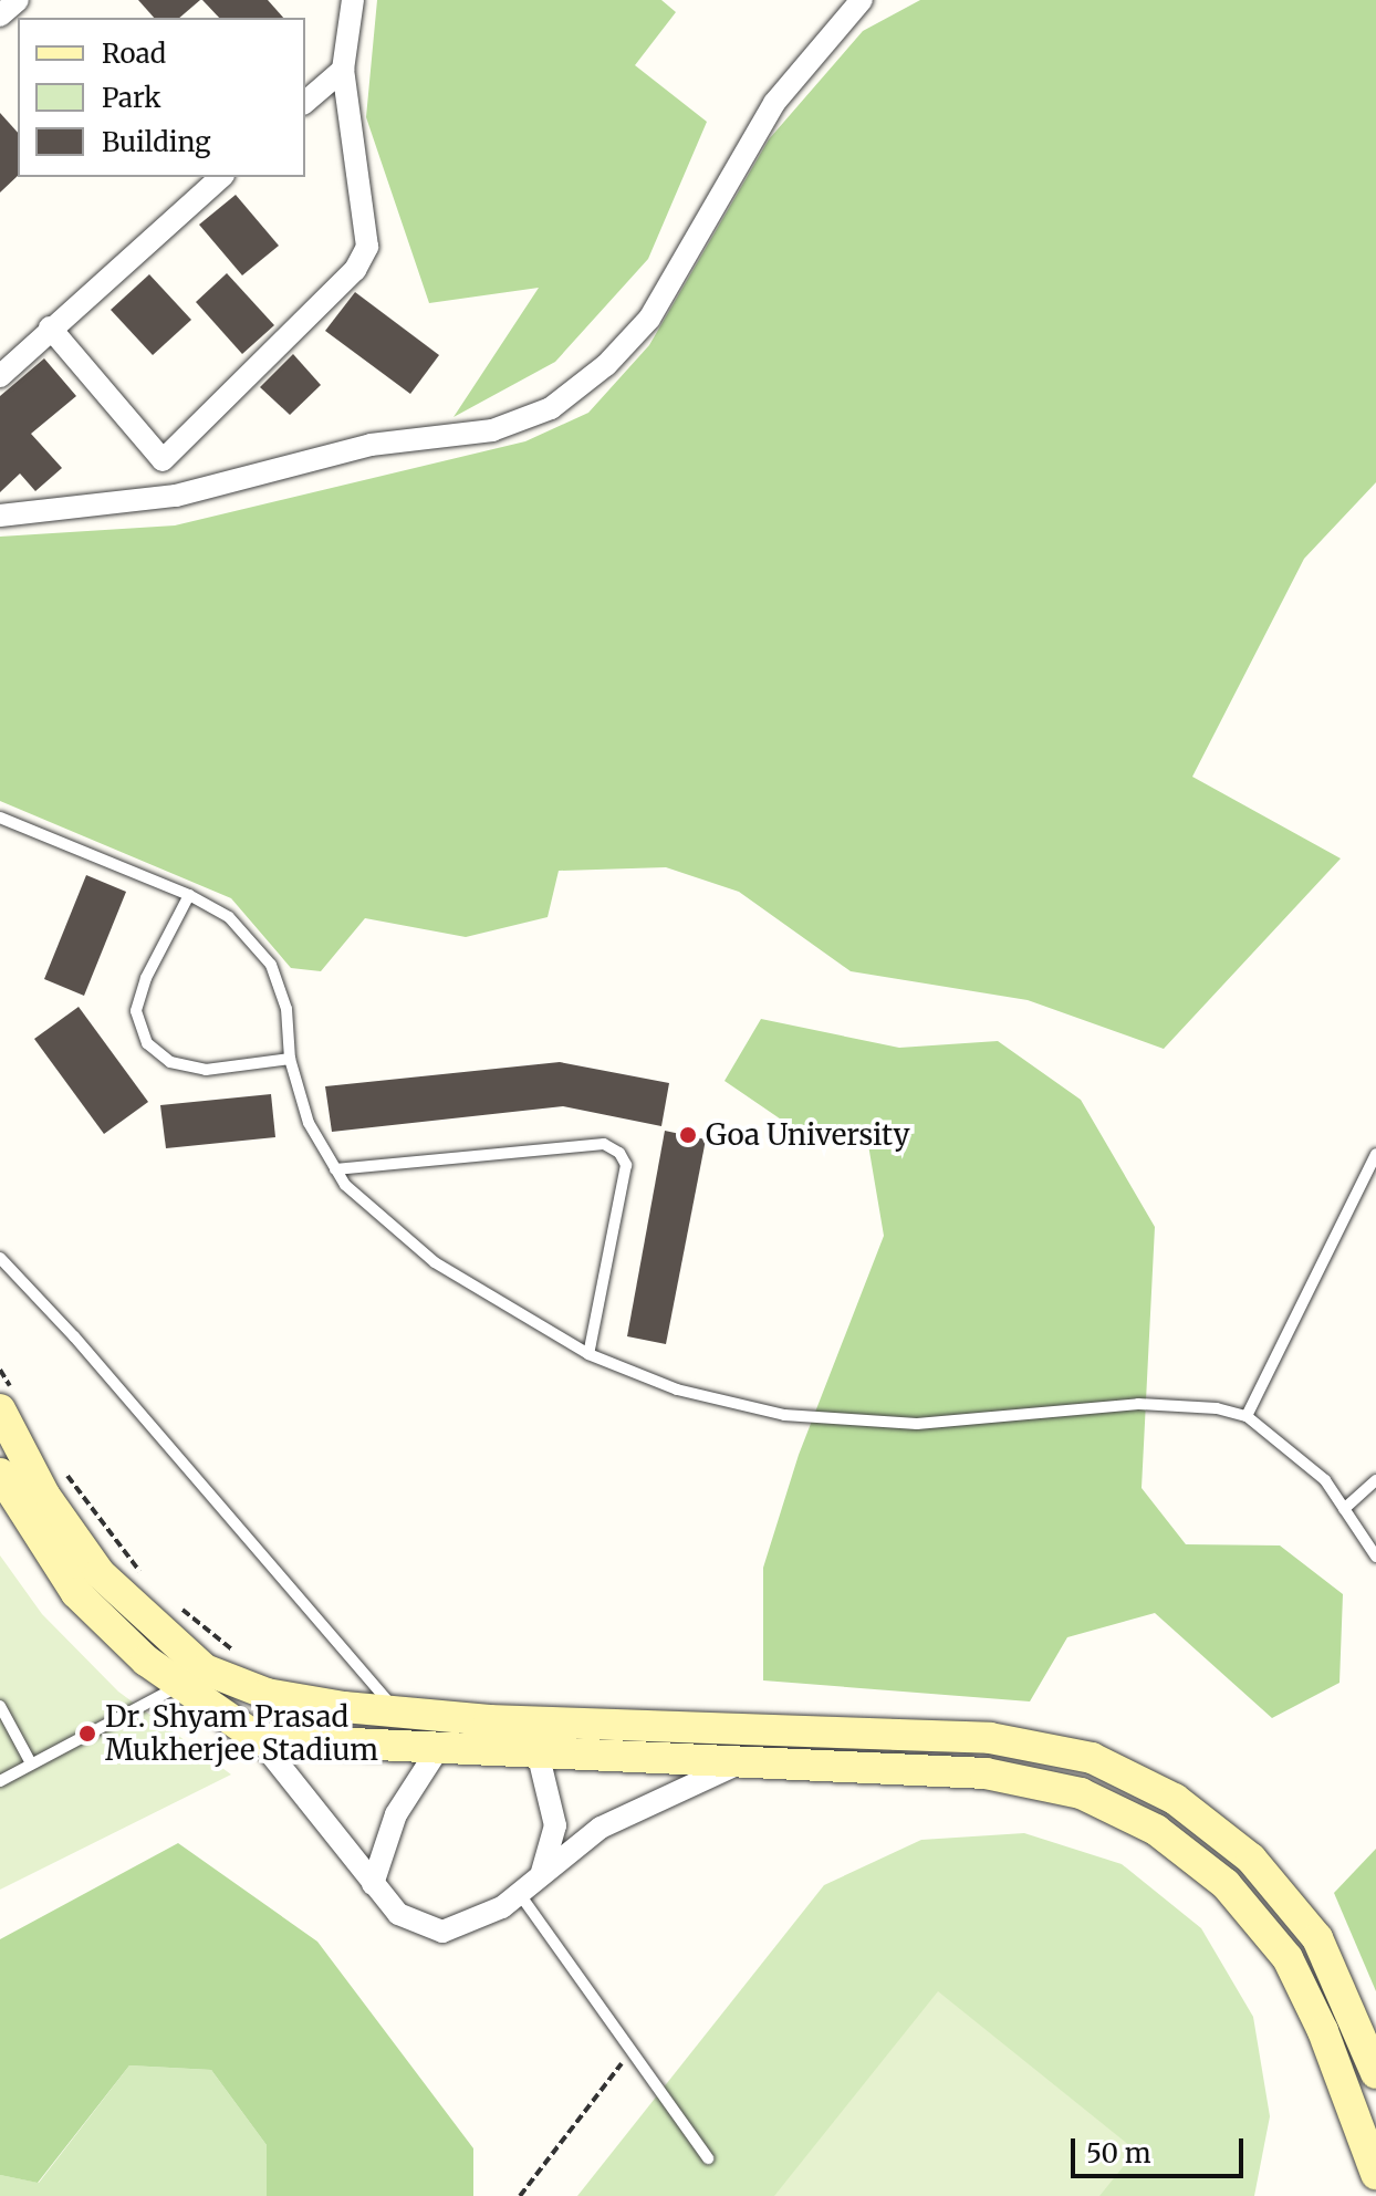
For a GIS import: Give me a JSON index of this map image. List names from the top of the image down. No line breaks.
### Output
{"places":["Goa University","Dr. Shyam Prasad Mukherjee Stadium"],"legend":["Road","Park","Building"],"scale_bar":"50 m"}
